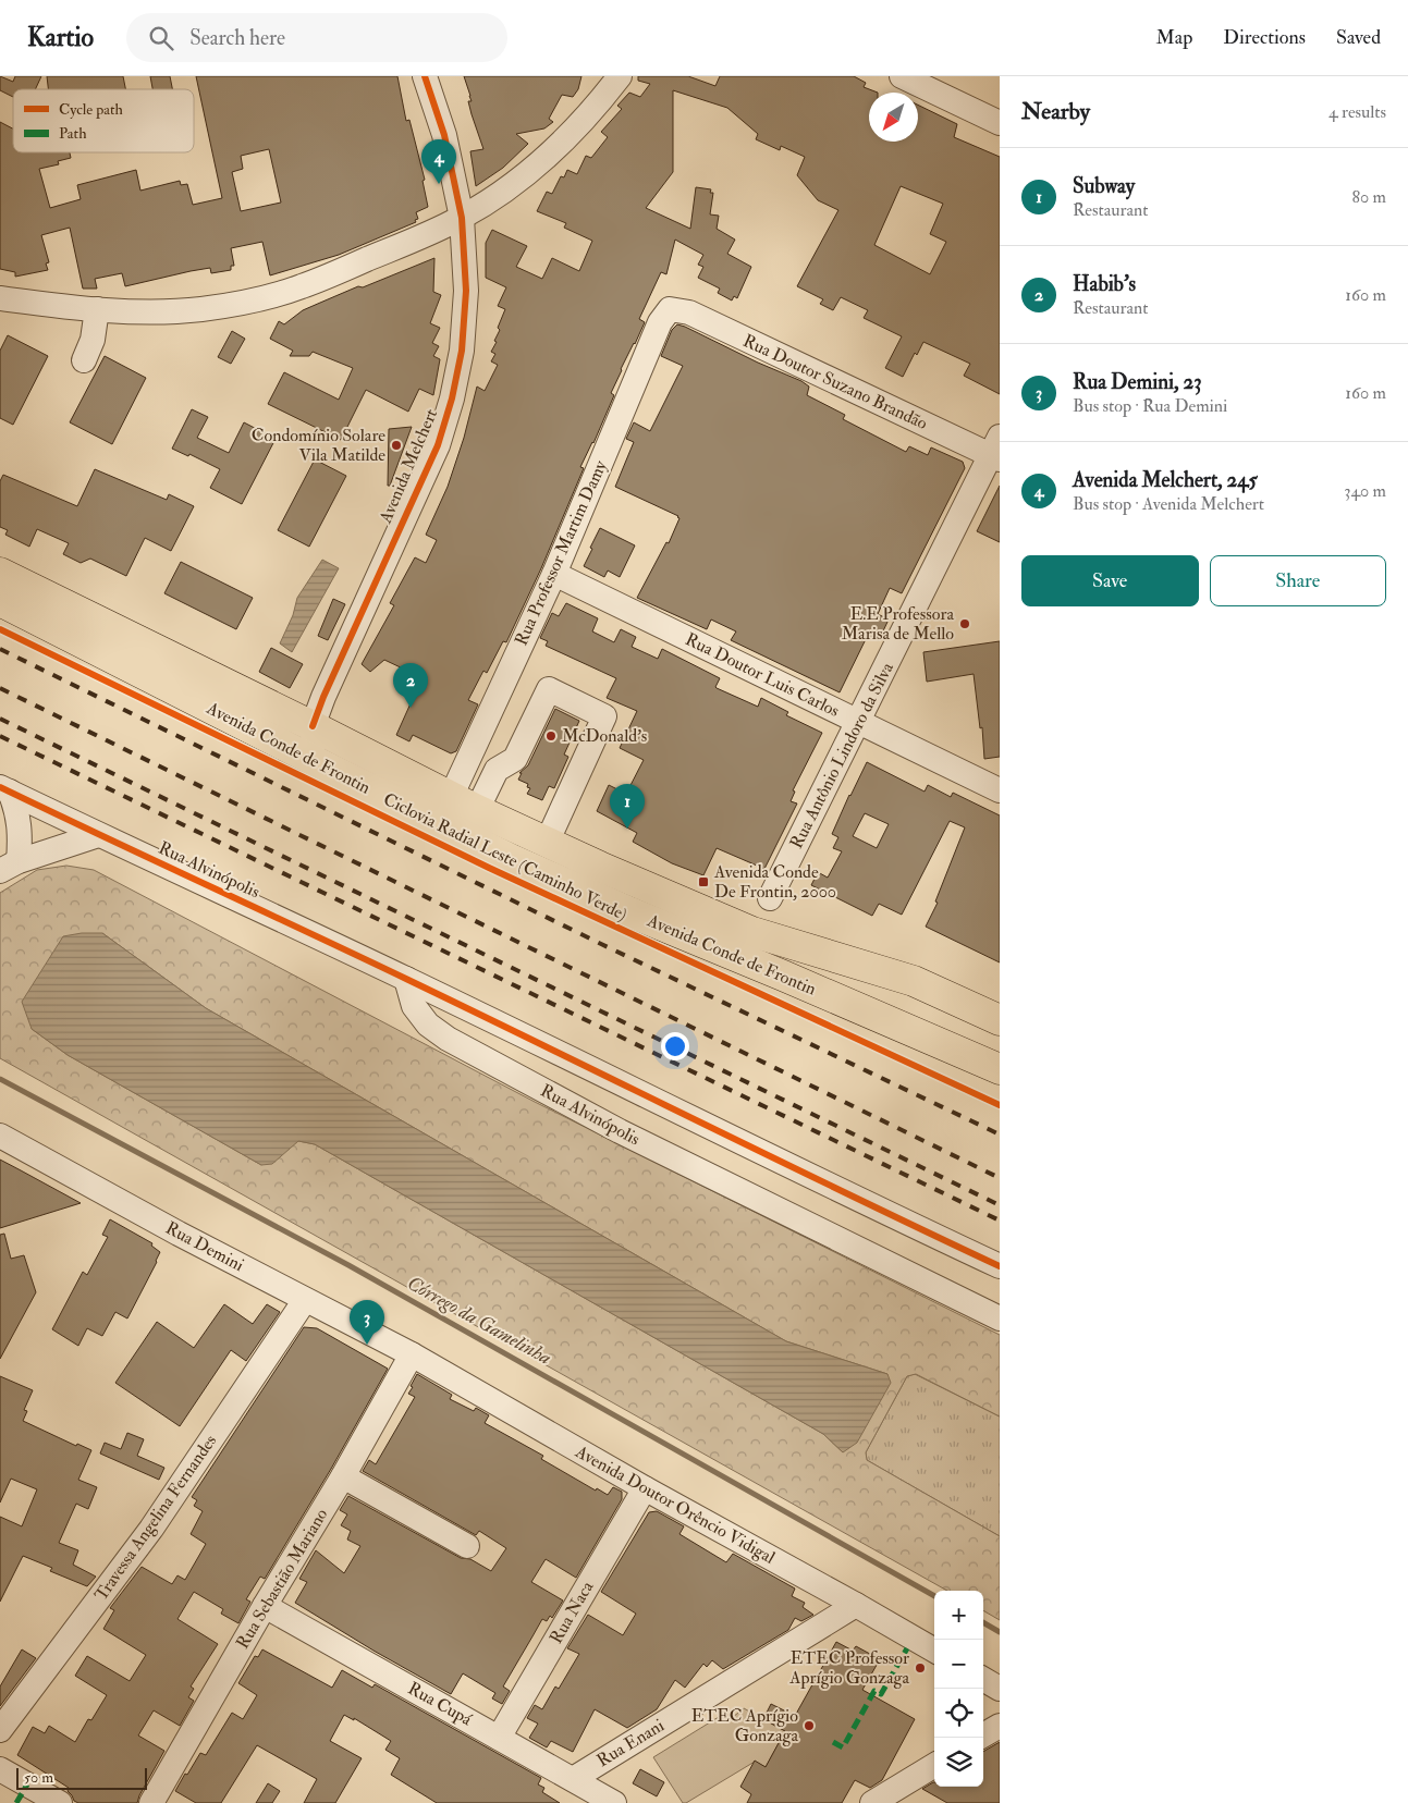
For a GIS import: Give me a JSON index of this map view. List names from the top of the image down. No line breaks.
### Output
{"streets":{"highway":["Avenida Conde de Frontin"],"street":["Rua Doutor Suzano Brandão","Avenida Melchert","Rua Professor Martim Damy","Rua Doutor Luis Carlos","Rua Antônio Lindoro da Silva","Rua Alvinópolis","Rua Demini","Avenida Doutor Orêncio Vidigal","Travessa Angelina Fernandes","Rua Sebastião Mariano","Rua Naca","Rua Cupá","Rua Enani"],"cycle path":["Ciclovia Radial Leste (Caminho Verde)"]},"crossings":[["Rua Doutor Suzano Brandão","Rua Professor Martim Damy"],["Rua Doutor Suzano Brandão","Rua Antônio Lindoro da Silva"],["Avenida Melchert","Avenida Conde de Frontin"],["Rua Professor Martim Damy","Rua Doutor Luis Carlos"],["Rua Professor Martim Damy","Avenida Conde de Frontin"],["Rua Doutor Luis Carlos","Rua Antônio Lindoro da Silva"],["Rua Demini","Avenida Doutor Orêncio Vidigal"],["Rua Demini","Travessa Angelina Fernandes"],["Rua Demini","Rua Sebastião Mariano"],["Avenida Doutor Orêncio Vidigal","Rua Sebastião Mariano"],["Avenida Doutor Orêncio Vidigal","Rua Naca"],["Avenida Doutor Orêncio Vidigal","Rua Enani"],["Rua Sebastião Mariano","Rua Cupá"],["Rua Naca","Rua Cupá"],["Rua Cupá","Rua Enani"]],"water":["Córrego da Gamelinha"],"places":{"other":["Condomínio Solare Vila Matilde","E.E Professora Marisa de Mello","McDonald's","ETEC Professor Aprígio Gonzaga","ETEC Aprígio Gonzaga"],"transit":["Avenida Conde De Frontin, 2000"]},"legend":["Cycle path","Path"],"scale_bar":"50 m","north":"bottom left","page":{"header":"Kartio","search":"Search here","nav":["Map","Directions","Saved"],"heading":["Nearby","4 results"],"pins":["4","2","1","3"],"list":[{"mark":"1","name":"Subway","note":"Restaurant","value":"80 m"},{"mark":"2","name":"Habib's","note":"Restaurant","value":"160 m"},{"mark":"3","name":"Rua Demini, 23","note":"Bus stop · Rua Demini","value":"160 m"},{"mark":"4","name":"Avenida Melchert, 245","note":"Bus stop · Avenida Melchert","value":"340 m"}],"buttons":["Save","Share"],"map_buttons":["+","−"],"scale":"50 m"}}
